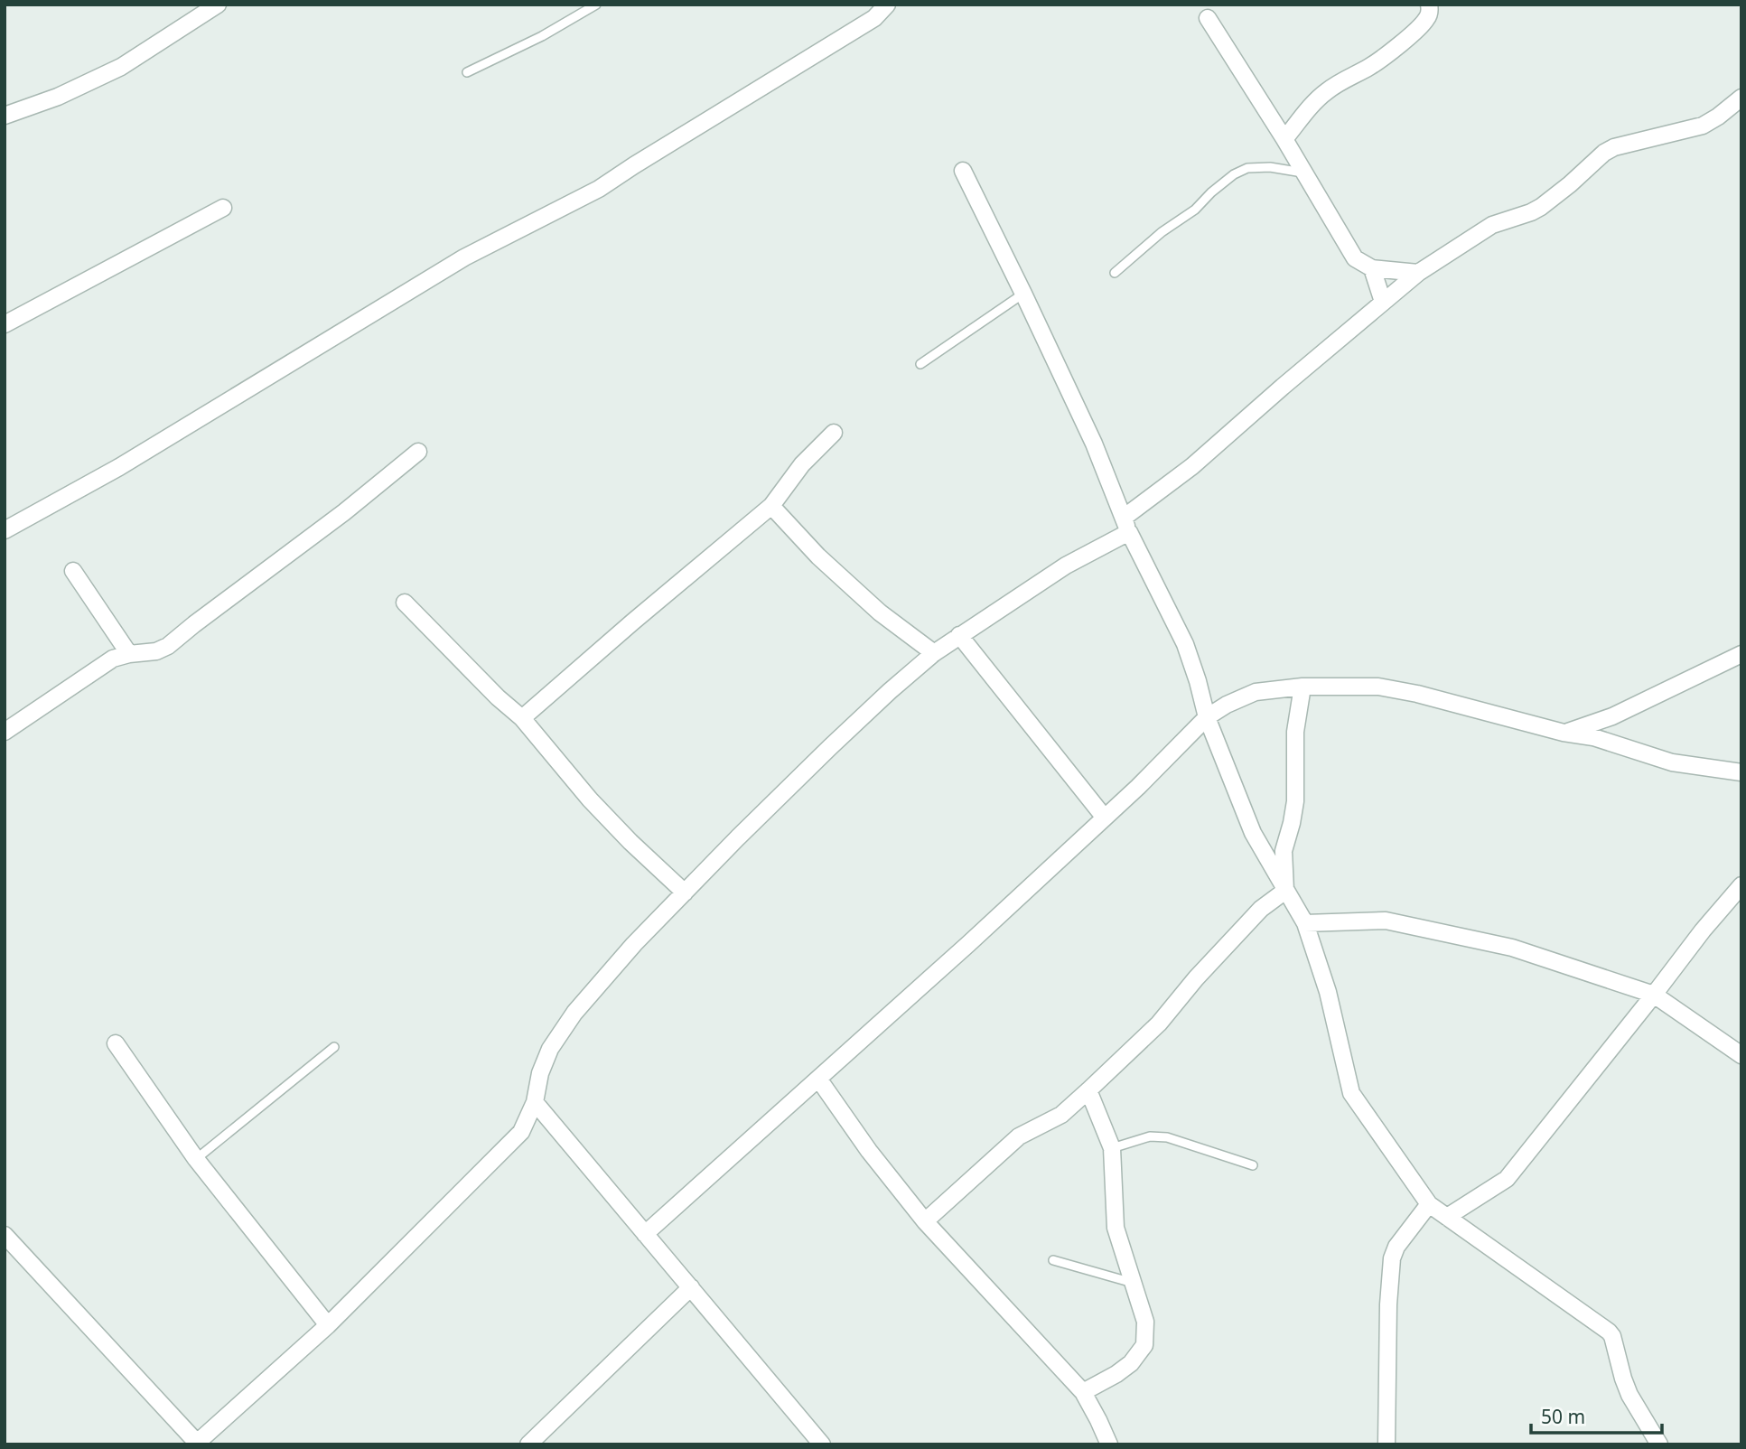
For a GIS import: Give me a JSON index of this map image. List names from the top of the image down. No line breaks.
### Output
{"scale_bar":"50 m"}
